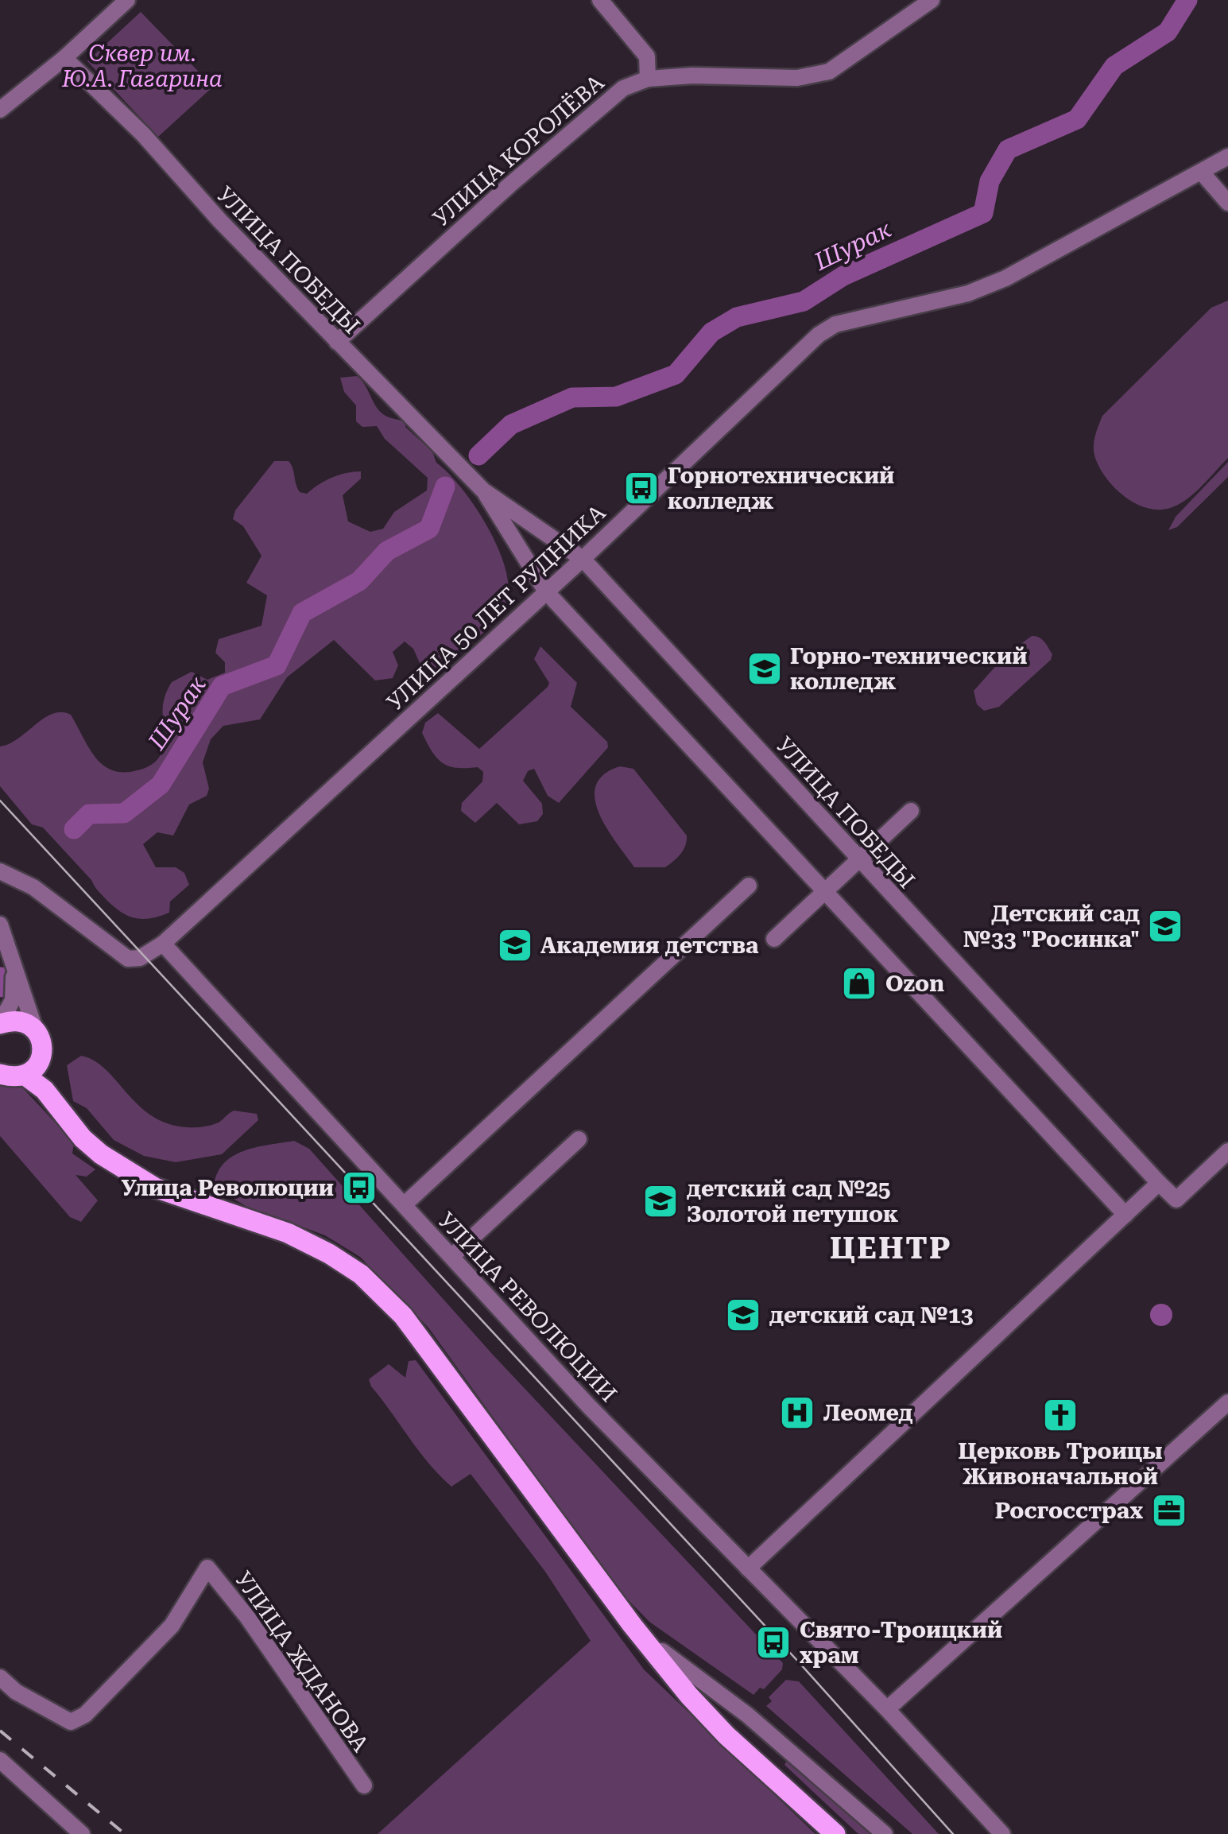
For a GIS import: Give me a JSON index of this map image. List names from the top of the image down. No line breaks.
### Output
{"streets":{"street":["УЛИЦА КОРОЛЁВА","УЛИЦА ПОБЕДЫ","УЛИЦА 50 ЛЕТ РУДНИКА","УЛИЦА РЕВОЛЮЦИИ","УЛИЦА ЖДАНОВА"]},"crossings":[["УЛИЦА КОРОЛЁВА","УЛИЦА ПОБЕДЫ"],["УЛИЦА ПОБЕДЫ","УЛИЦА 50 ЛЕТ РУДНИКА"],["УЛИЦА 50 ЛЕТ РУДНИКА","УЛИЦА РЕВОЛЮЦИИ"]],"districts":["ЦЕНТР"],"water":["Шурак"],"parks":["Сквер им. Ю.А. Гагарина"],"places":{"bus stop":["Горнотехнический колледж","Улица Революции","Свято-Троицкий храм"],"school or university":["Горно-технический колледж","Детский сад №33 \"Росинка\"","Академия детства","детский сад №25 Золотой петушок","детский сад №13"],"shop":["Ozon"],"hospital":["Леомед"],"church":["Церковь Троицы Живоначальной"],"office":["Росгосстрах"]}}
